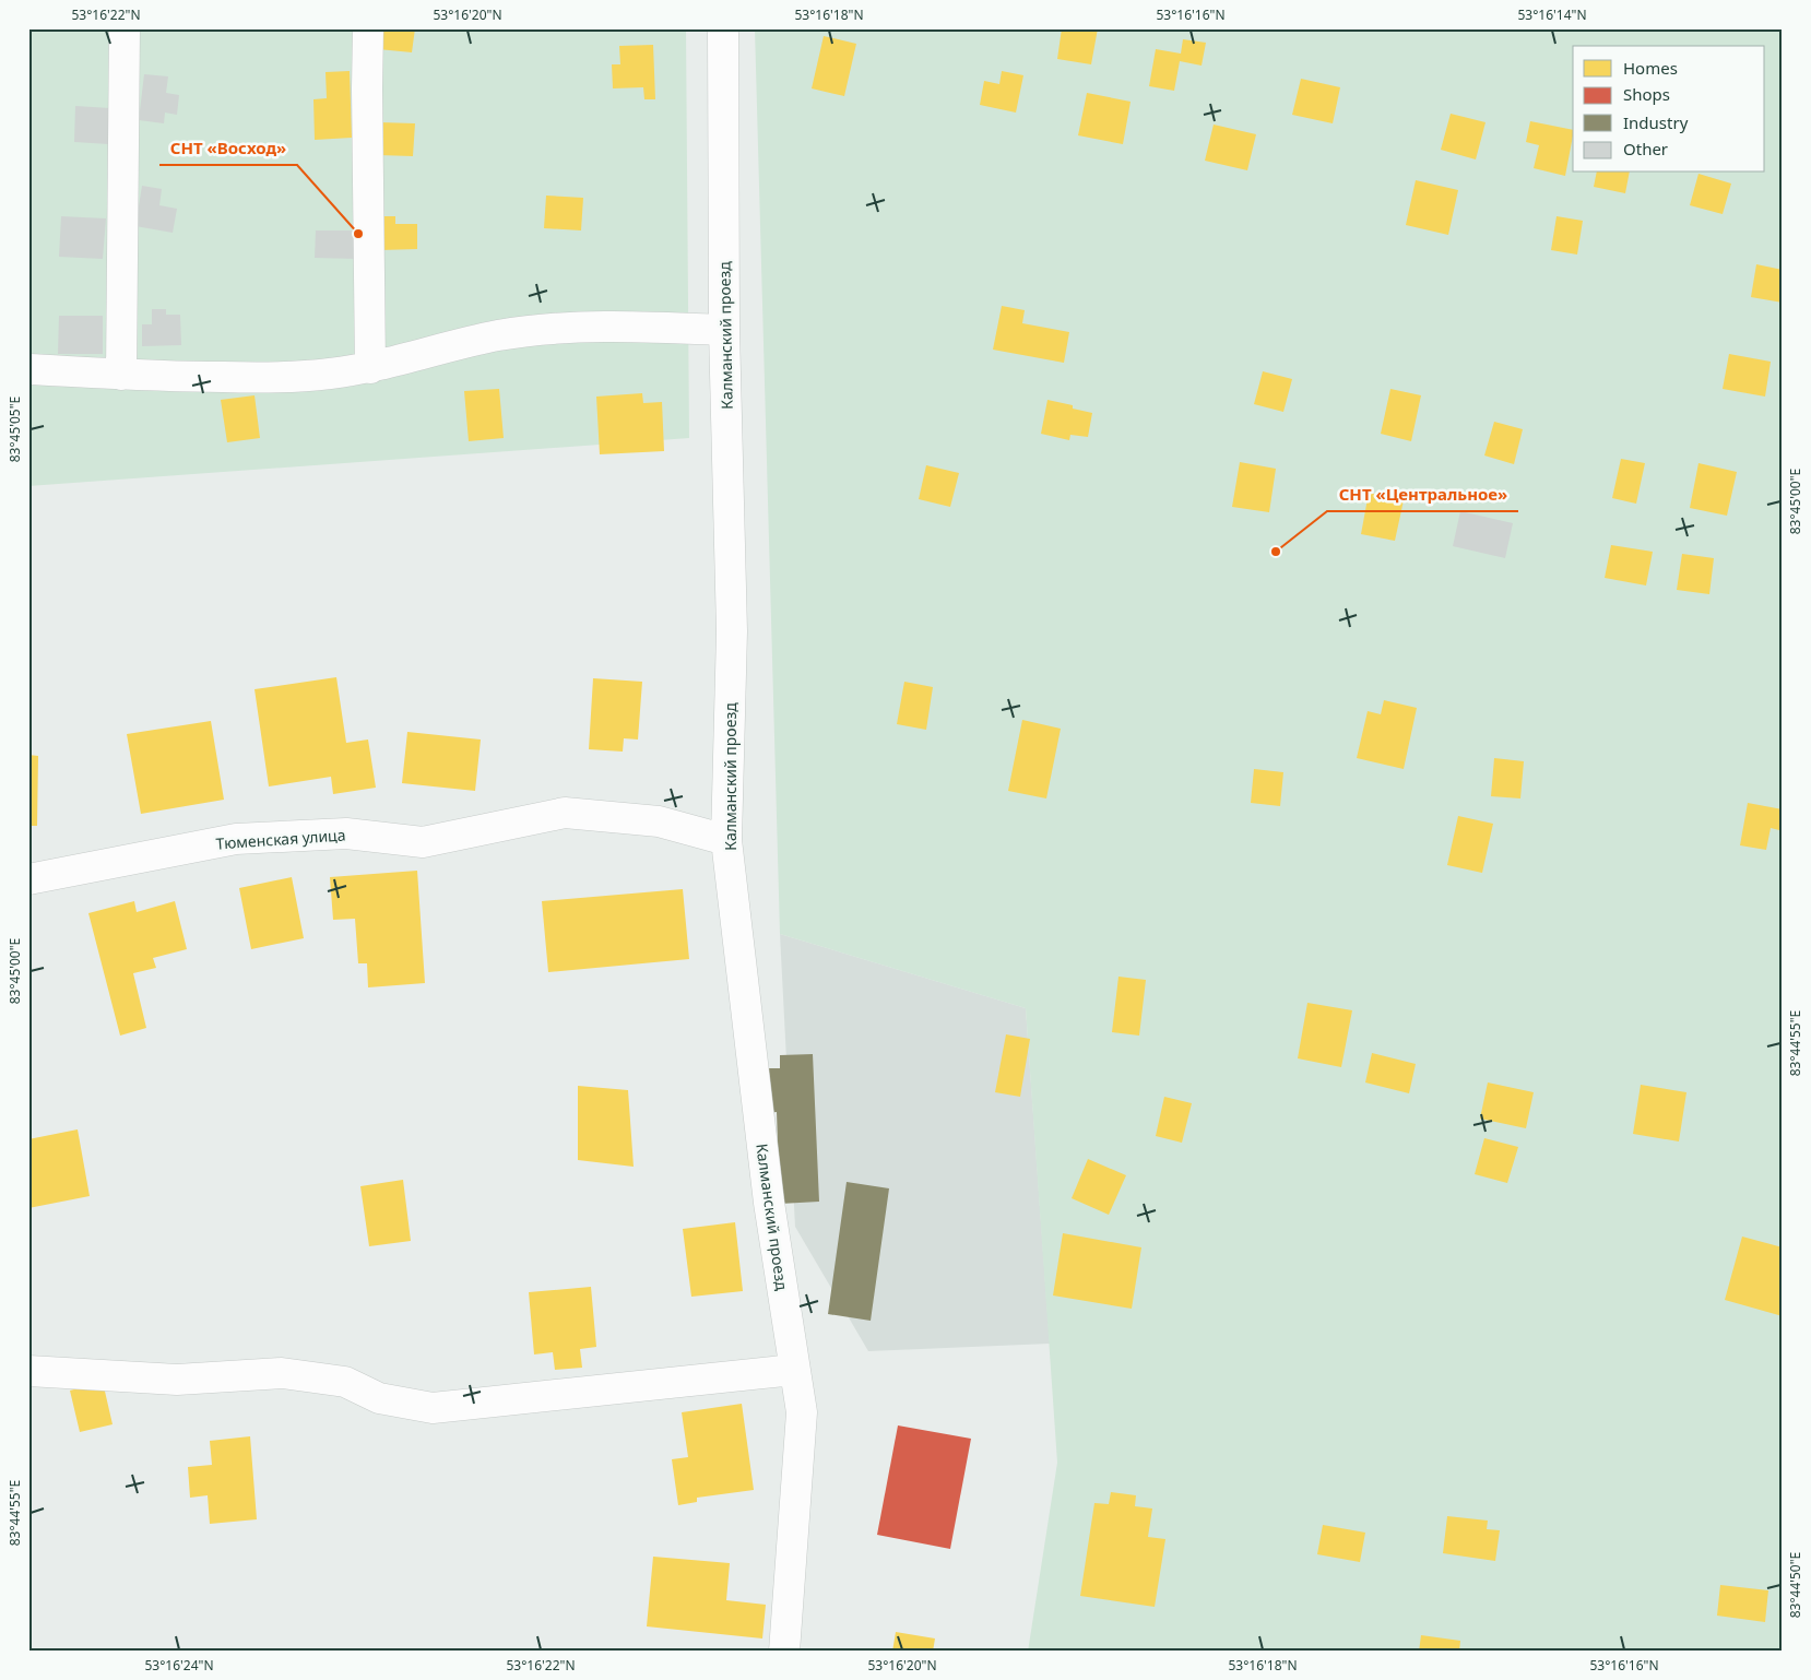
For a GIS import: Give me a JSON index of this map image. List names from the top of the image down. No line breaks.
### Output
{"streets":{"street":["Калманский проезд","Тюменская улица"]},"crossings":[["Калманский проезд","Тюменская улица"]],"places":["СНТ «Восход»","СНТ «Центральное»"],"legend":["Homes","Shops","Industry","Other"],"coordinates":["53°16'22\"N","53°16'20\"N","53°16'18\"N","53°16'16\"N","53°16'14\"N","83°45'05\"E","83°45'00\"E","83°44'55\"E","83°44'50\"E","53°16'24\"N"]}
